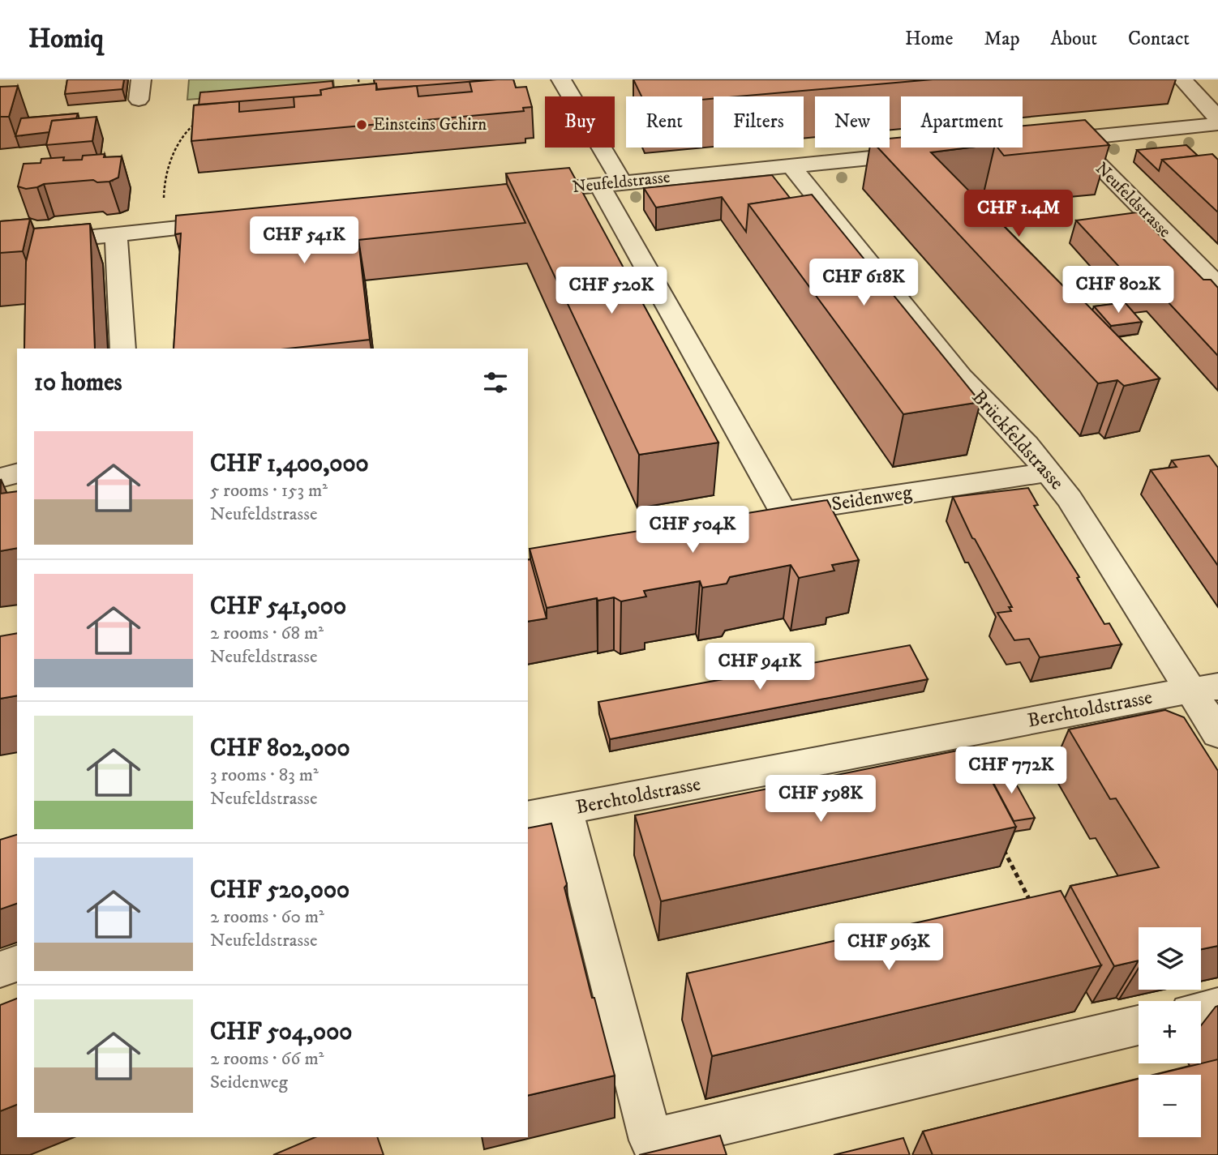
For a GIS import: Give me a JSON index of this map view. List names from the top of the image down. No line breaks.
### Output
{"streets":{"street":["Neufeldstrasse","Brückfeldstrasse","Seidenweg","Berchtoldstrasse"]},"crossings":[["Neufeldstrasse","Brückfeldstrasse"],["Neufeldstrasse","Seidenweg"],["Brückfeldstrasse","Seidenweg"],["Brückfeldstrasse","Berchtoldstrasse"]],"places":["Einsteins Gehirn"],"page":{"header":"Homiq","nav":["Home","Map","About","Contact"],"chip":["Buy","Rent","Filters","New","Apartment"],"price":["CHF 1.4M","CHF 541K","CHF 618K","CHF 802K","CHF 520K","CHF 504K","CHF 941K","CHF 772K","CHF 598K","CHF 963K"],"heading":"10 homes","list":[{"name":"CHF 1,400,000","note":"5 rooms · 153 m² · Neufeldstrasse"},{"name":"CHF 541,000","note":"2 rooms · 68 m² · Neufeldstrasse"},{"name":"CHF 802,000","note":"3 rooms · 83 m² · Neufeldstrasse"},{"name":"CHF 520,000","note":"2 rooms · 60 m² · Neufeldstrasse"},{"name":"CHF 504,000","note":"2 rooms · 66 m² · Seidenweg"}],"map_buttons":["+","−"]}}
